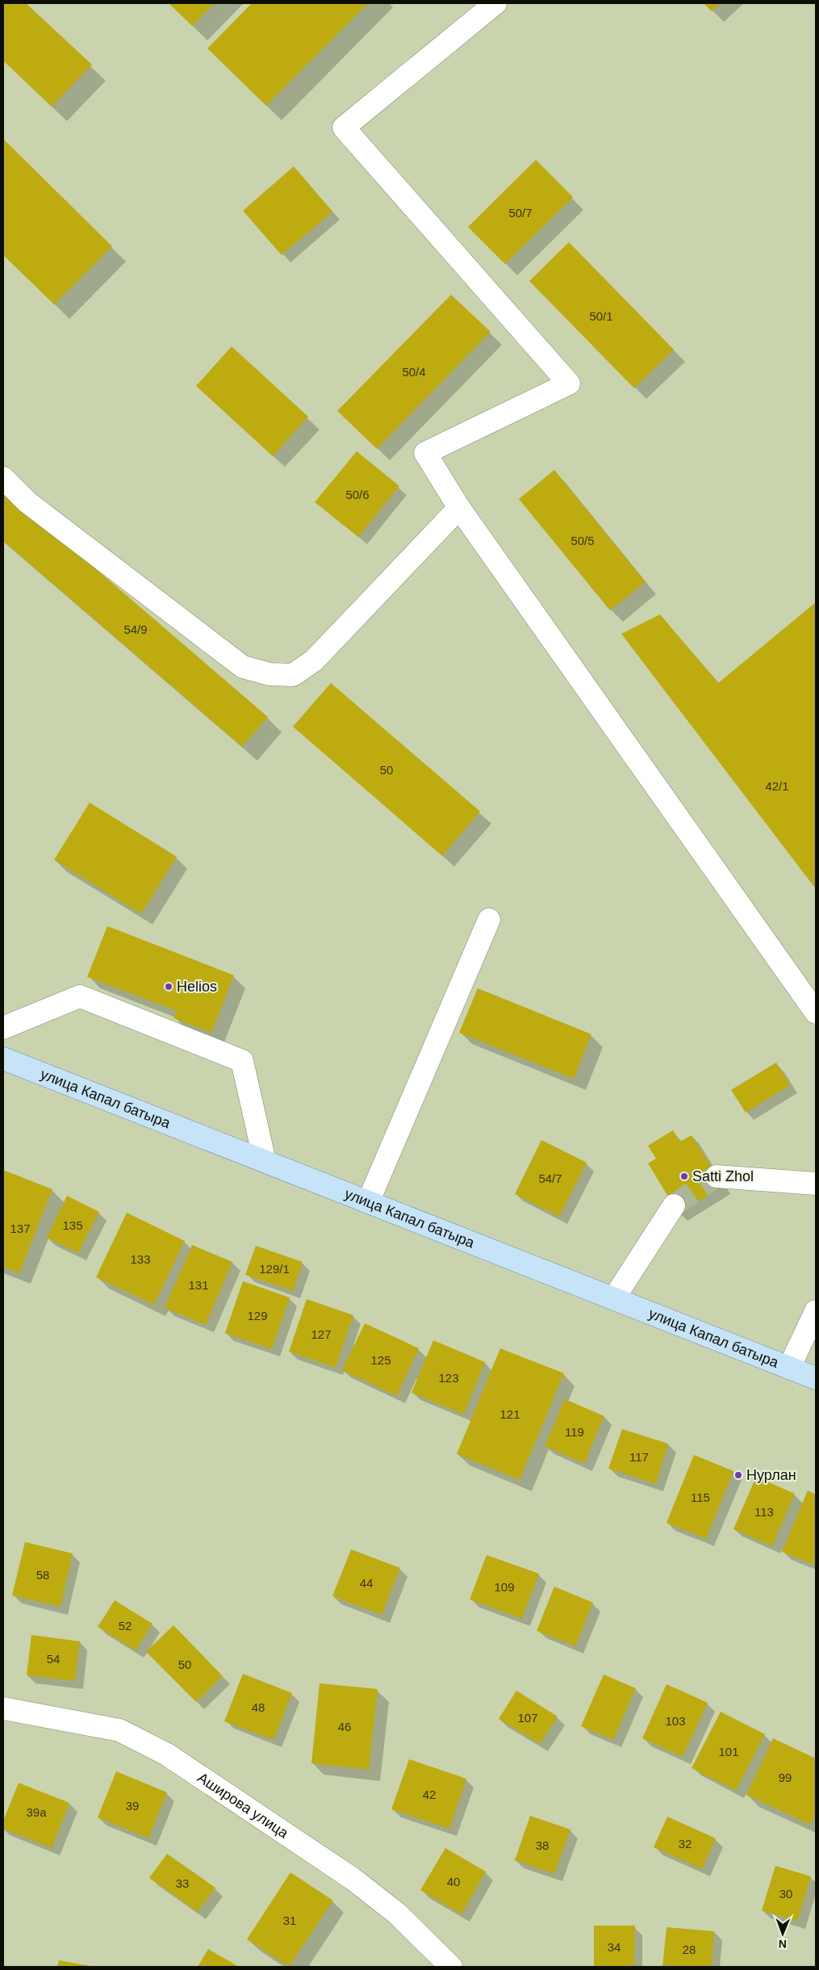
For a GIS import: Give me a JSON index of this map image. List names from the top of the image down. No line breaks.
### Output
{"streets":{"main road":["улица Капал батыра"],"street":["Аширова улица"]},"places":["Helios","Satti Zhol","Нурлан"],"house_numbers":["50/7","50/1","50/4","50/6","50/5","54/9","50","42/1","54/7","135","137","133","129/1","131","129","127","125","123","121","119","117","115","113","58","44","109","52","54","50","48","107","103","46","101","99","42","39","39а","32","38","40","33","30","31","34","28"],"north":"bottom"}
